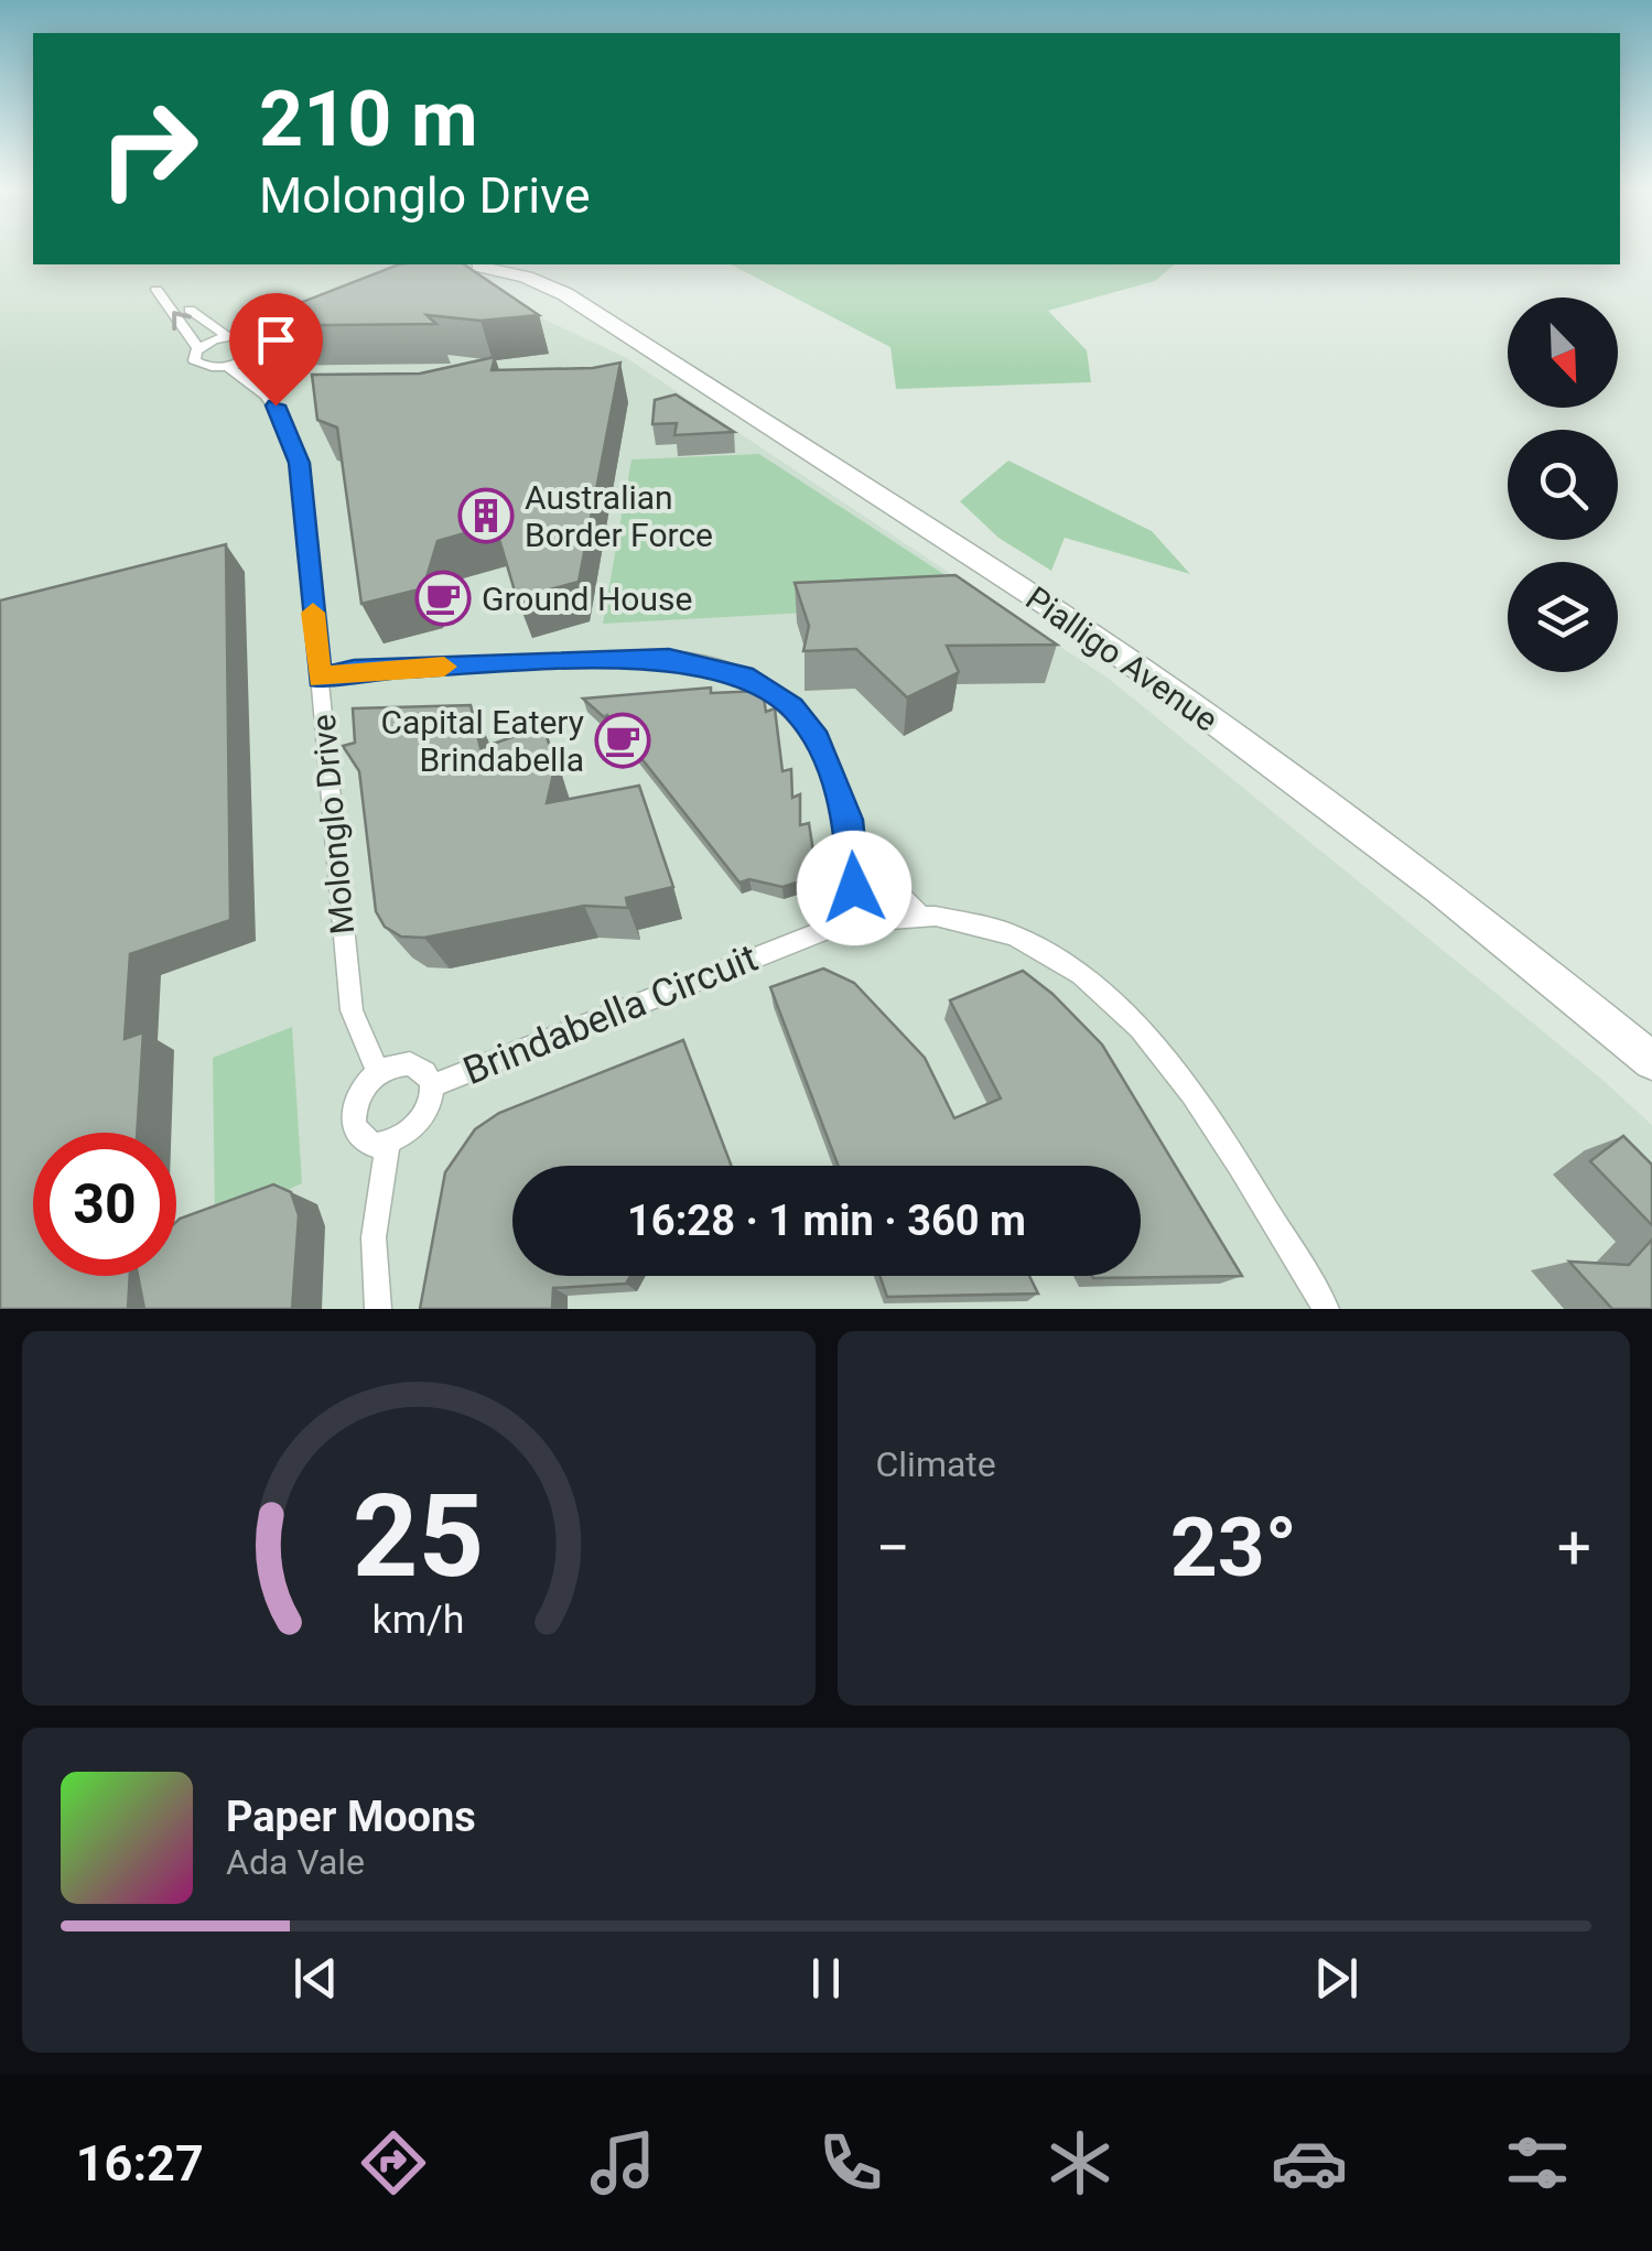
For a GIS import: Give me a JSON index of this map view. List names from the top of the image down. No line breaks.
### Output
{"streets":{"main road":["Pialligo Avenue"],"street":["Molonglo Drive","Brindabella Circuit"]},"crossings":[["Molonglo Drive","Brindabella Circuit"]],"places":{"building":["Australian Border Force"],"cafe":["Ground House","Capital Eatery Brindabella"]},"north":"bottom right","page":{"turn":["210 m","Molonglo Drive"],"limit":"30","trip":"16:28 · 1 min · 360 m","tile":"Climate","heat":["−","23°","+"],"song":["Paper Moons","Ada Vale"],"tabs":"16:27","gauge":["25","km/h"]}}
